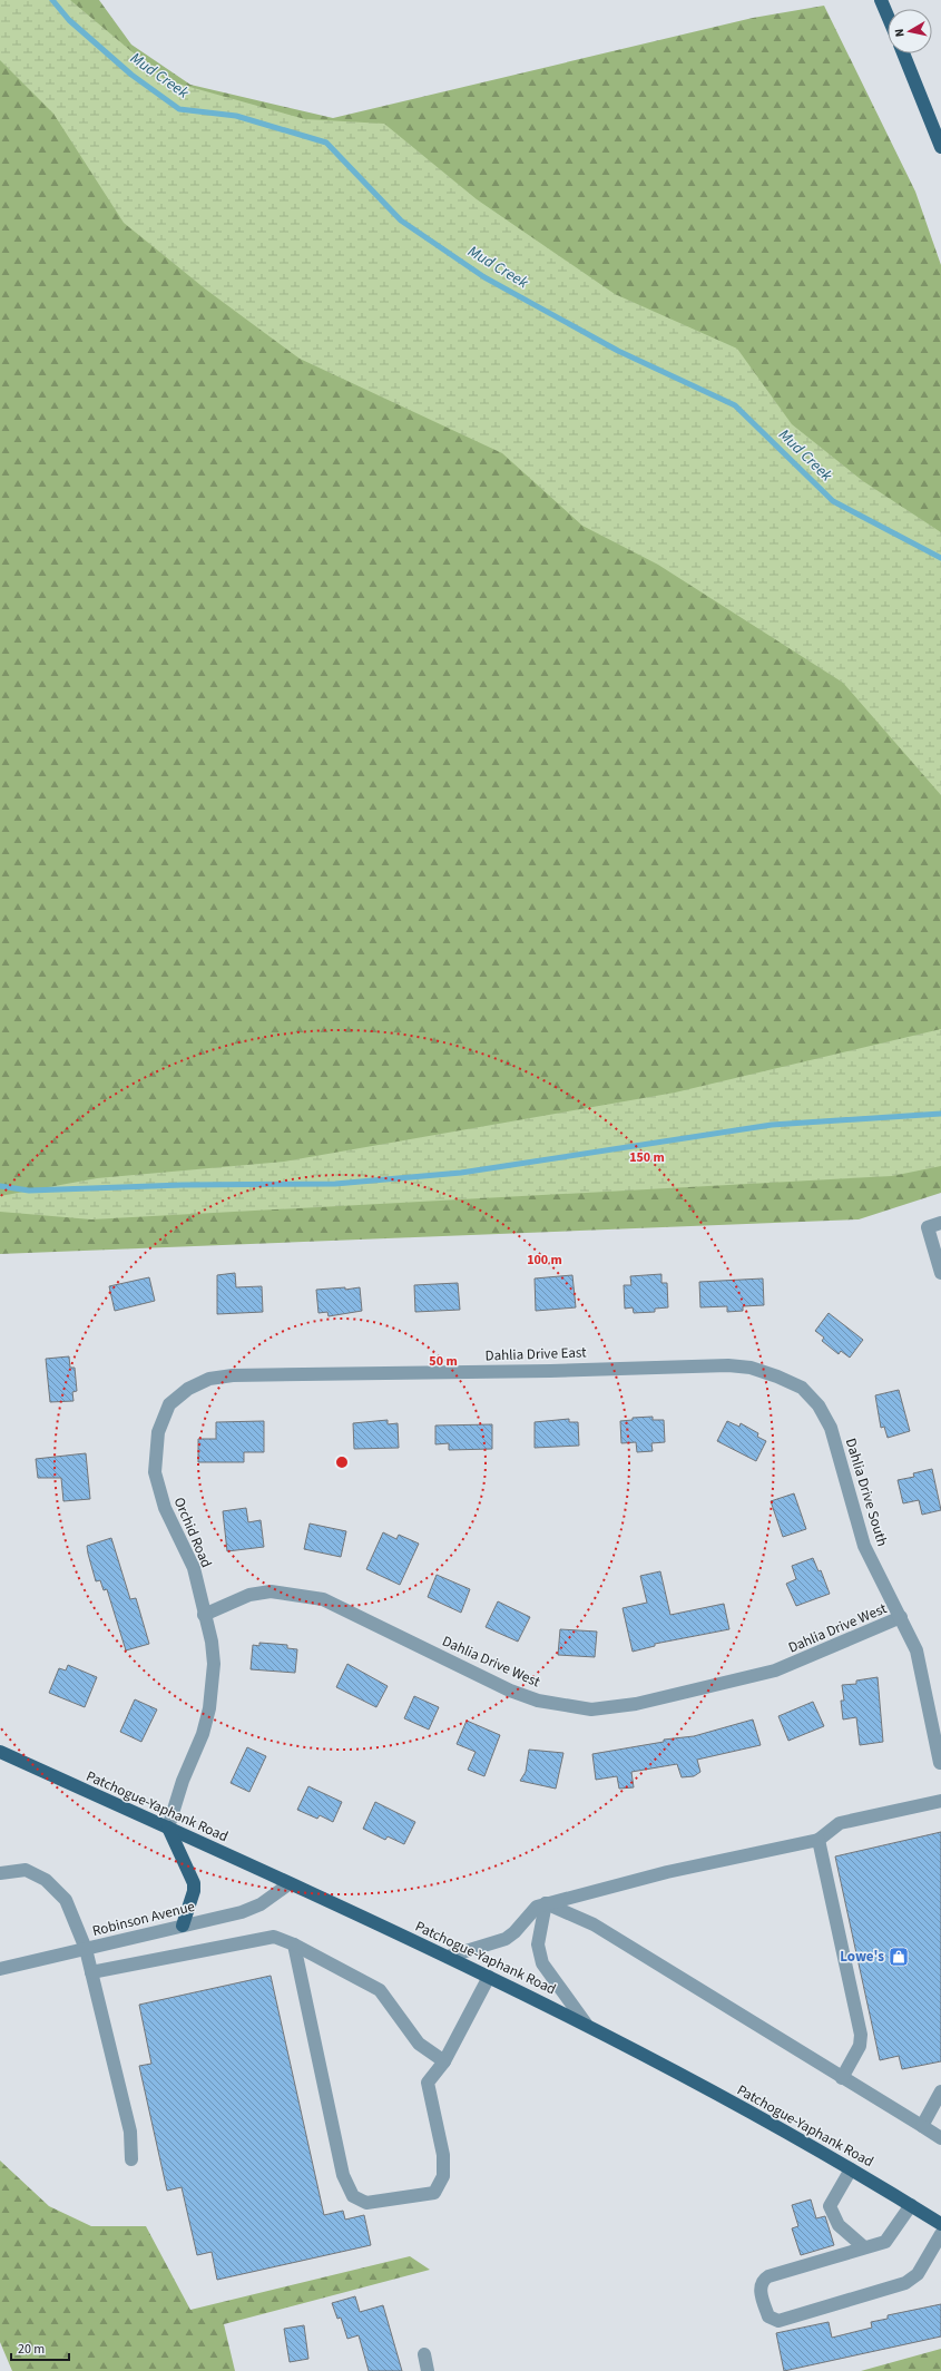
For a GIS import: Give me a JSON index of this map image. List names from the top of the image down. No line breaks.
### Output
{"streets":{"main road":["Patchogue-Yaphank Road"],"street":["Dahlia Drive East","Dahlia Drive South","Orchid Road","Dahlia Drive West","Robinson Avenue"]},"crossings":[["Dahlia Drive East","Dahlia Drive South"],["Dahlia Drive East","Orchid Road"],["Dahlia Drive South","Dahlia Drive West"],["Orchid Road","Dahlia Drive West"],["Orchid Road","Patchogue-Yaphank Road"],["Patchogue-Yaphank Road","Robinson Avenue"]],"water":["Mud Creek"],"places":{"shop":["Lowe's"]},"scale_bar":"20 m","north":"left","rings":["150 m","100 m","50 m"]}
